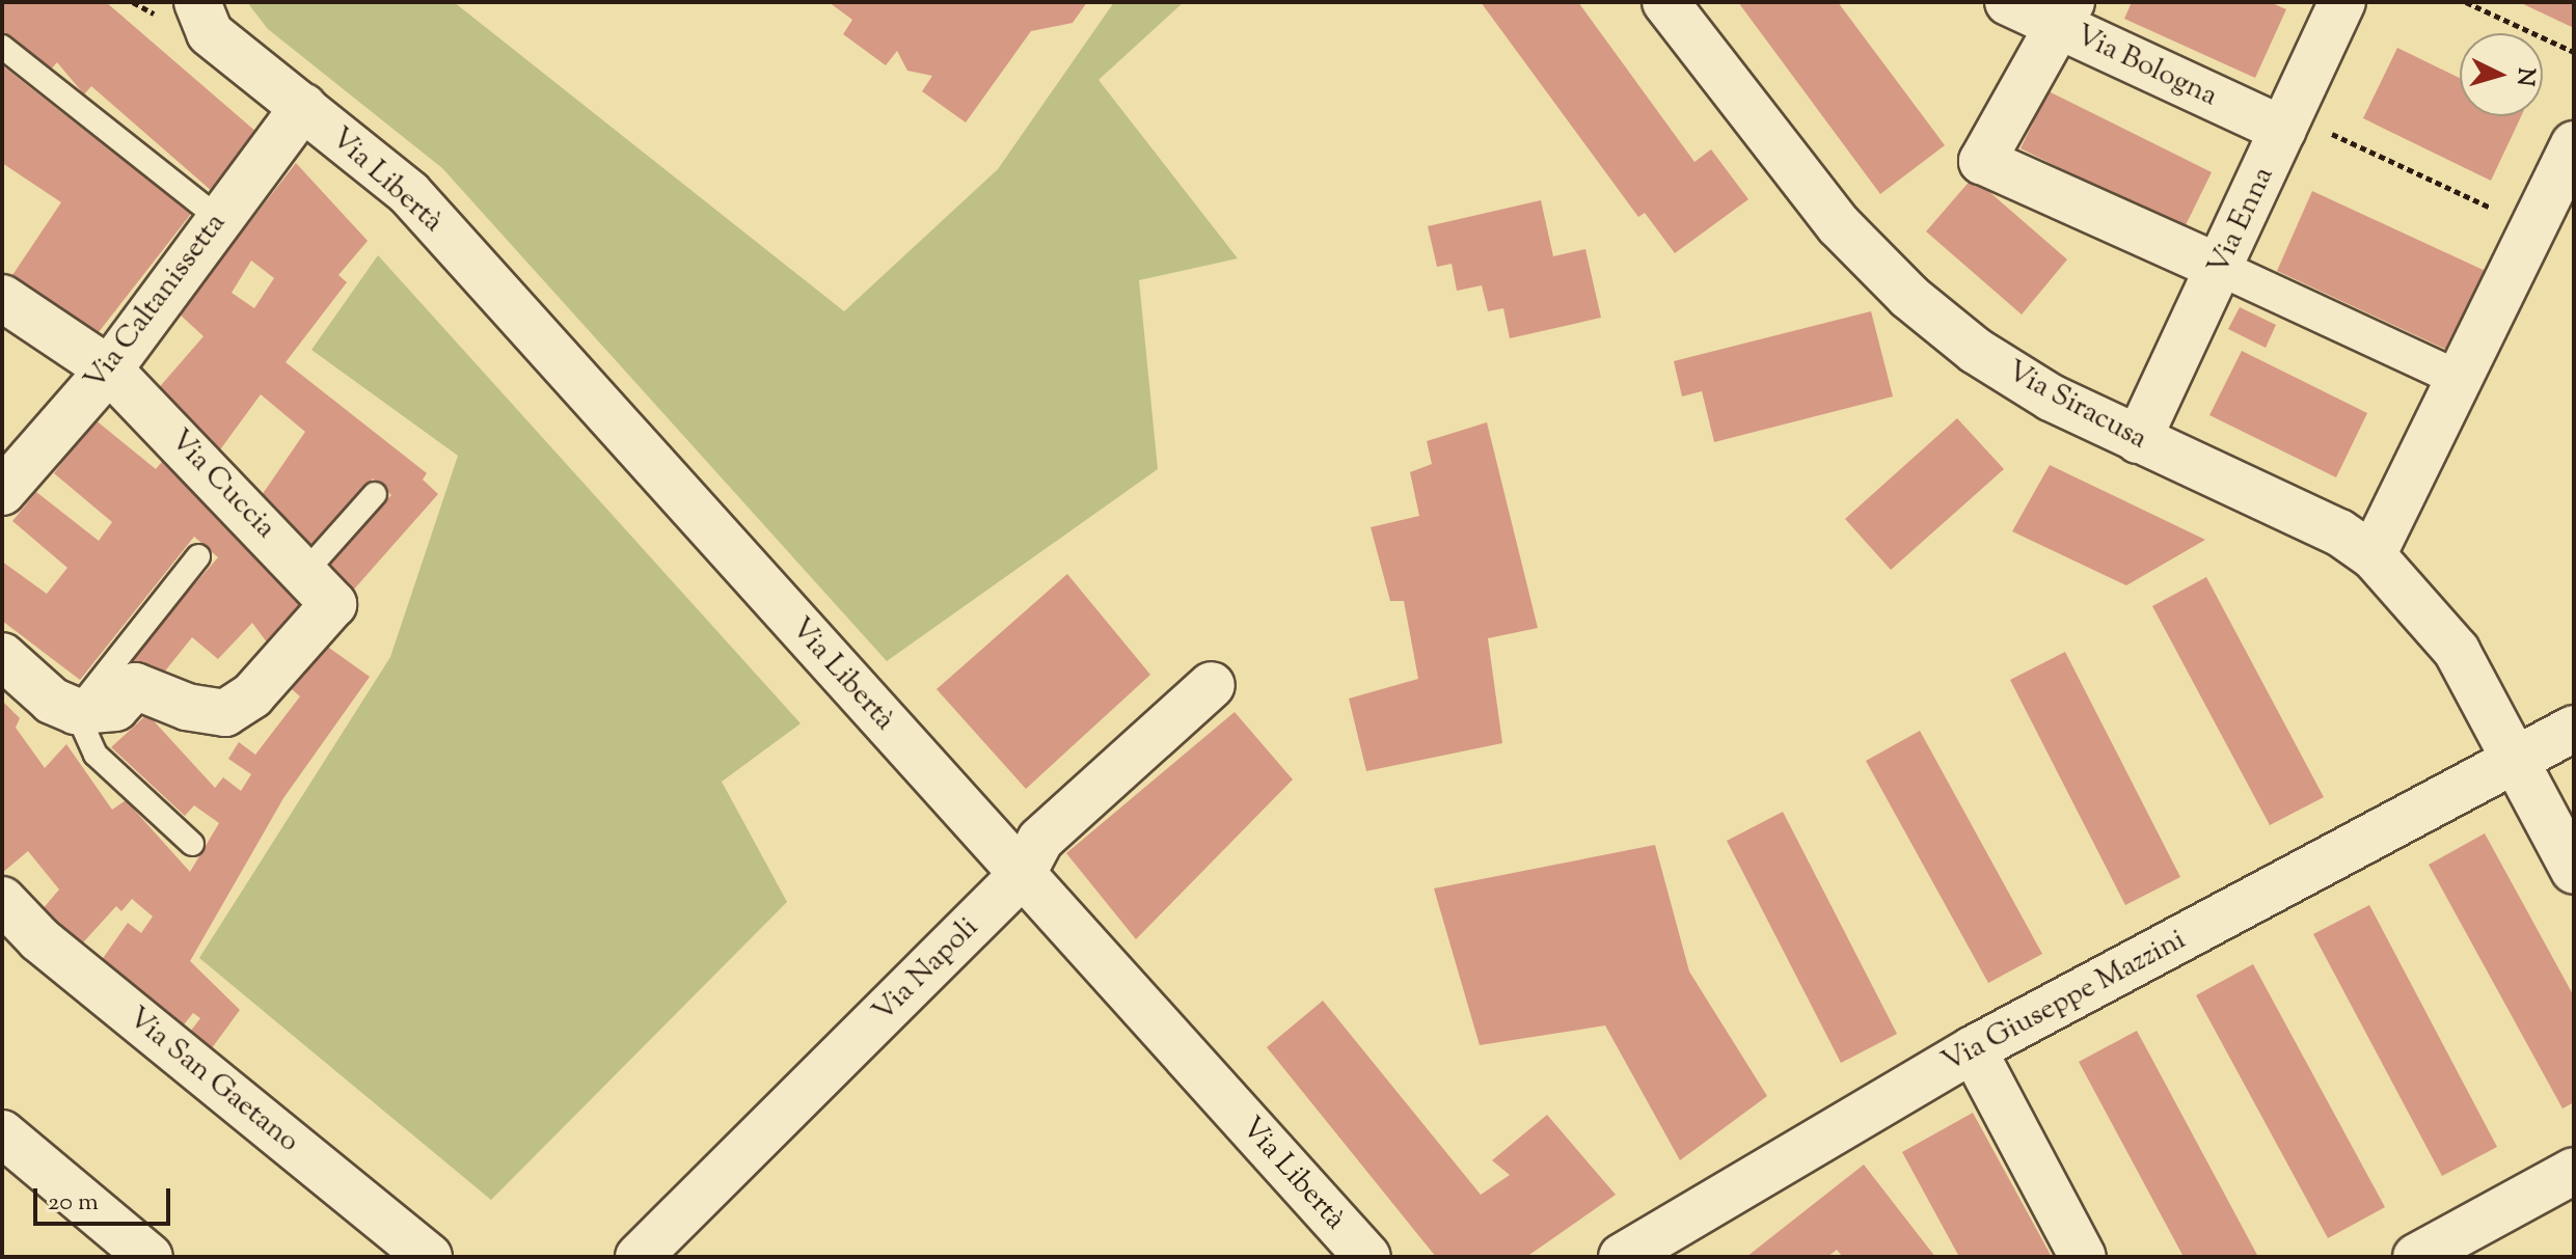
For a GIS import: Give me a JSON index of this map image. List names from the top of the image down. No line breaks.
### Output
{"streets":{"street":["Via Bologna","Via Libertà","Via Enna","Via Caltanissetta","Via Siracusa","Via Cuccia","Via Napoli","Via Giuseppe Mazzini","Via San Gaetano"]},"crossings":[["Via Bologna","Via Enna"],["Via Libertà","Via Caltanissetta"],["Via Libertà","Via Napoli"],["Via Enna","Via Siracusa"],["Via Caltanissetta","Via Cuccia"],["Via Siracusa","Via Giuseppe Mazzini"]],"scale_bar":"20 m","north":"right"}
